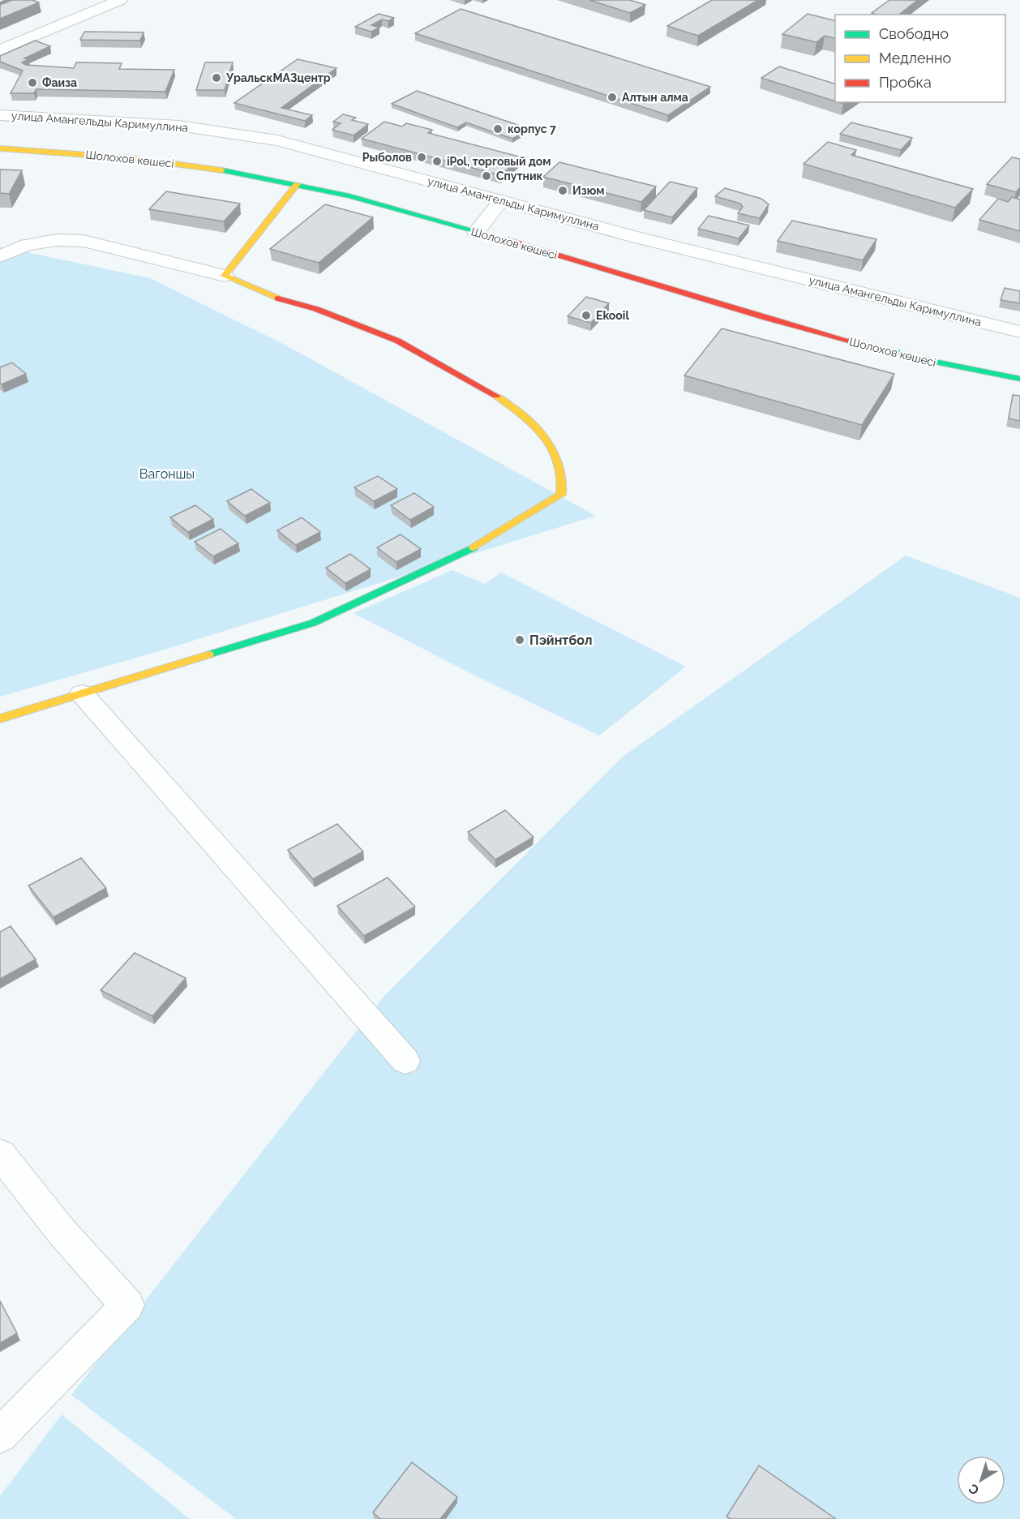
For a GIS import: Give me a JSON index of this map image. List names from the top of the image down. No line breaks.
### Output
{"streets":{"main road":["Шолохов көшесі"],"street":["улица Амангельды Каримуллина"]},"parks":["Вагоншы"],"places":["УральскМАЗцентр","Фаиза","Алтын алма","корпус 7","Рыболов","iPol, торговый дом","Спутник","Изюм","Ekooil","Пэйнтбол"],"legend":["Свободно","Медленно","Пробка"],"north":"bottom left"}
